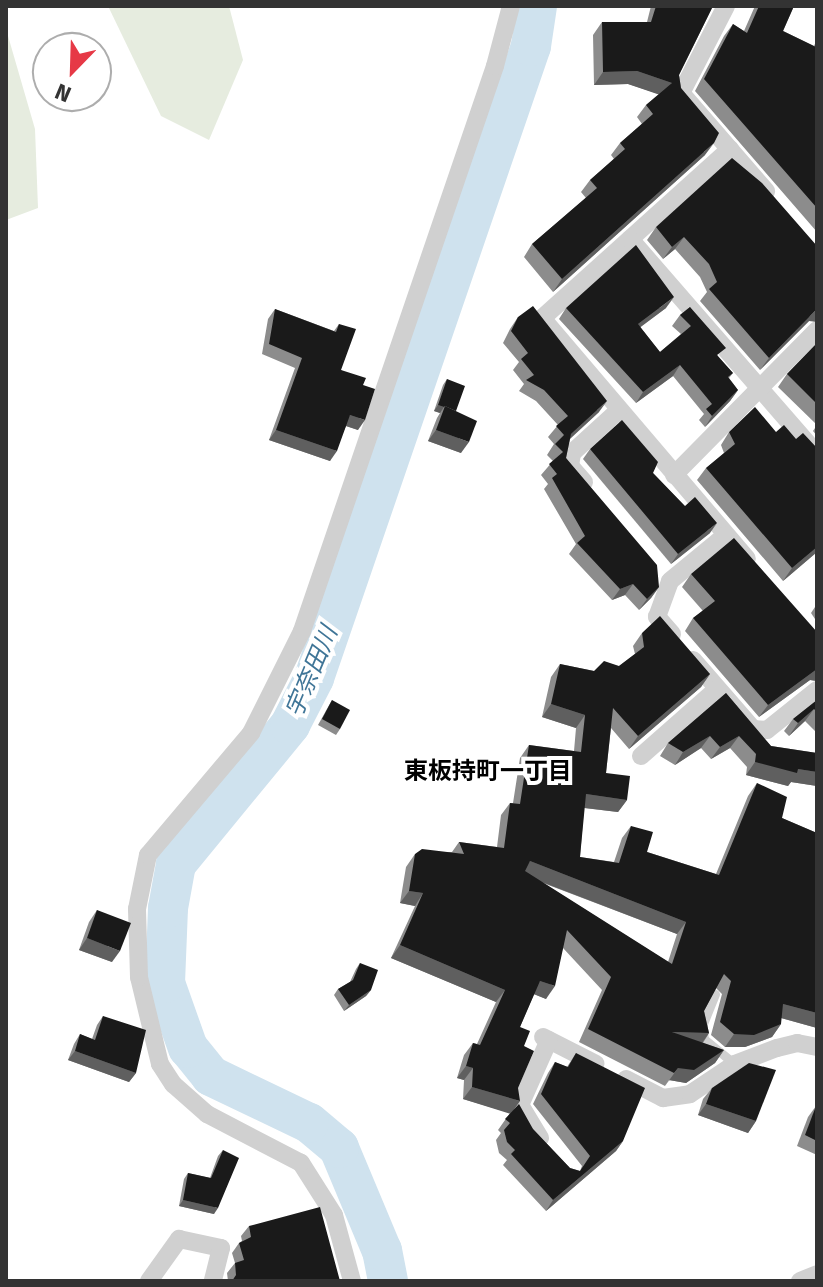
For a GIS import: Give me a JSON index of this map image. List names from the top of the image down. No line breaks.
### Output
{"districts":["東板持町一丁目"],"water":["宇奈田川"],"north":"bottom left"}
